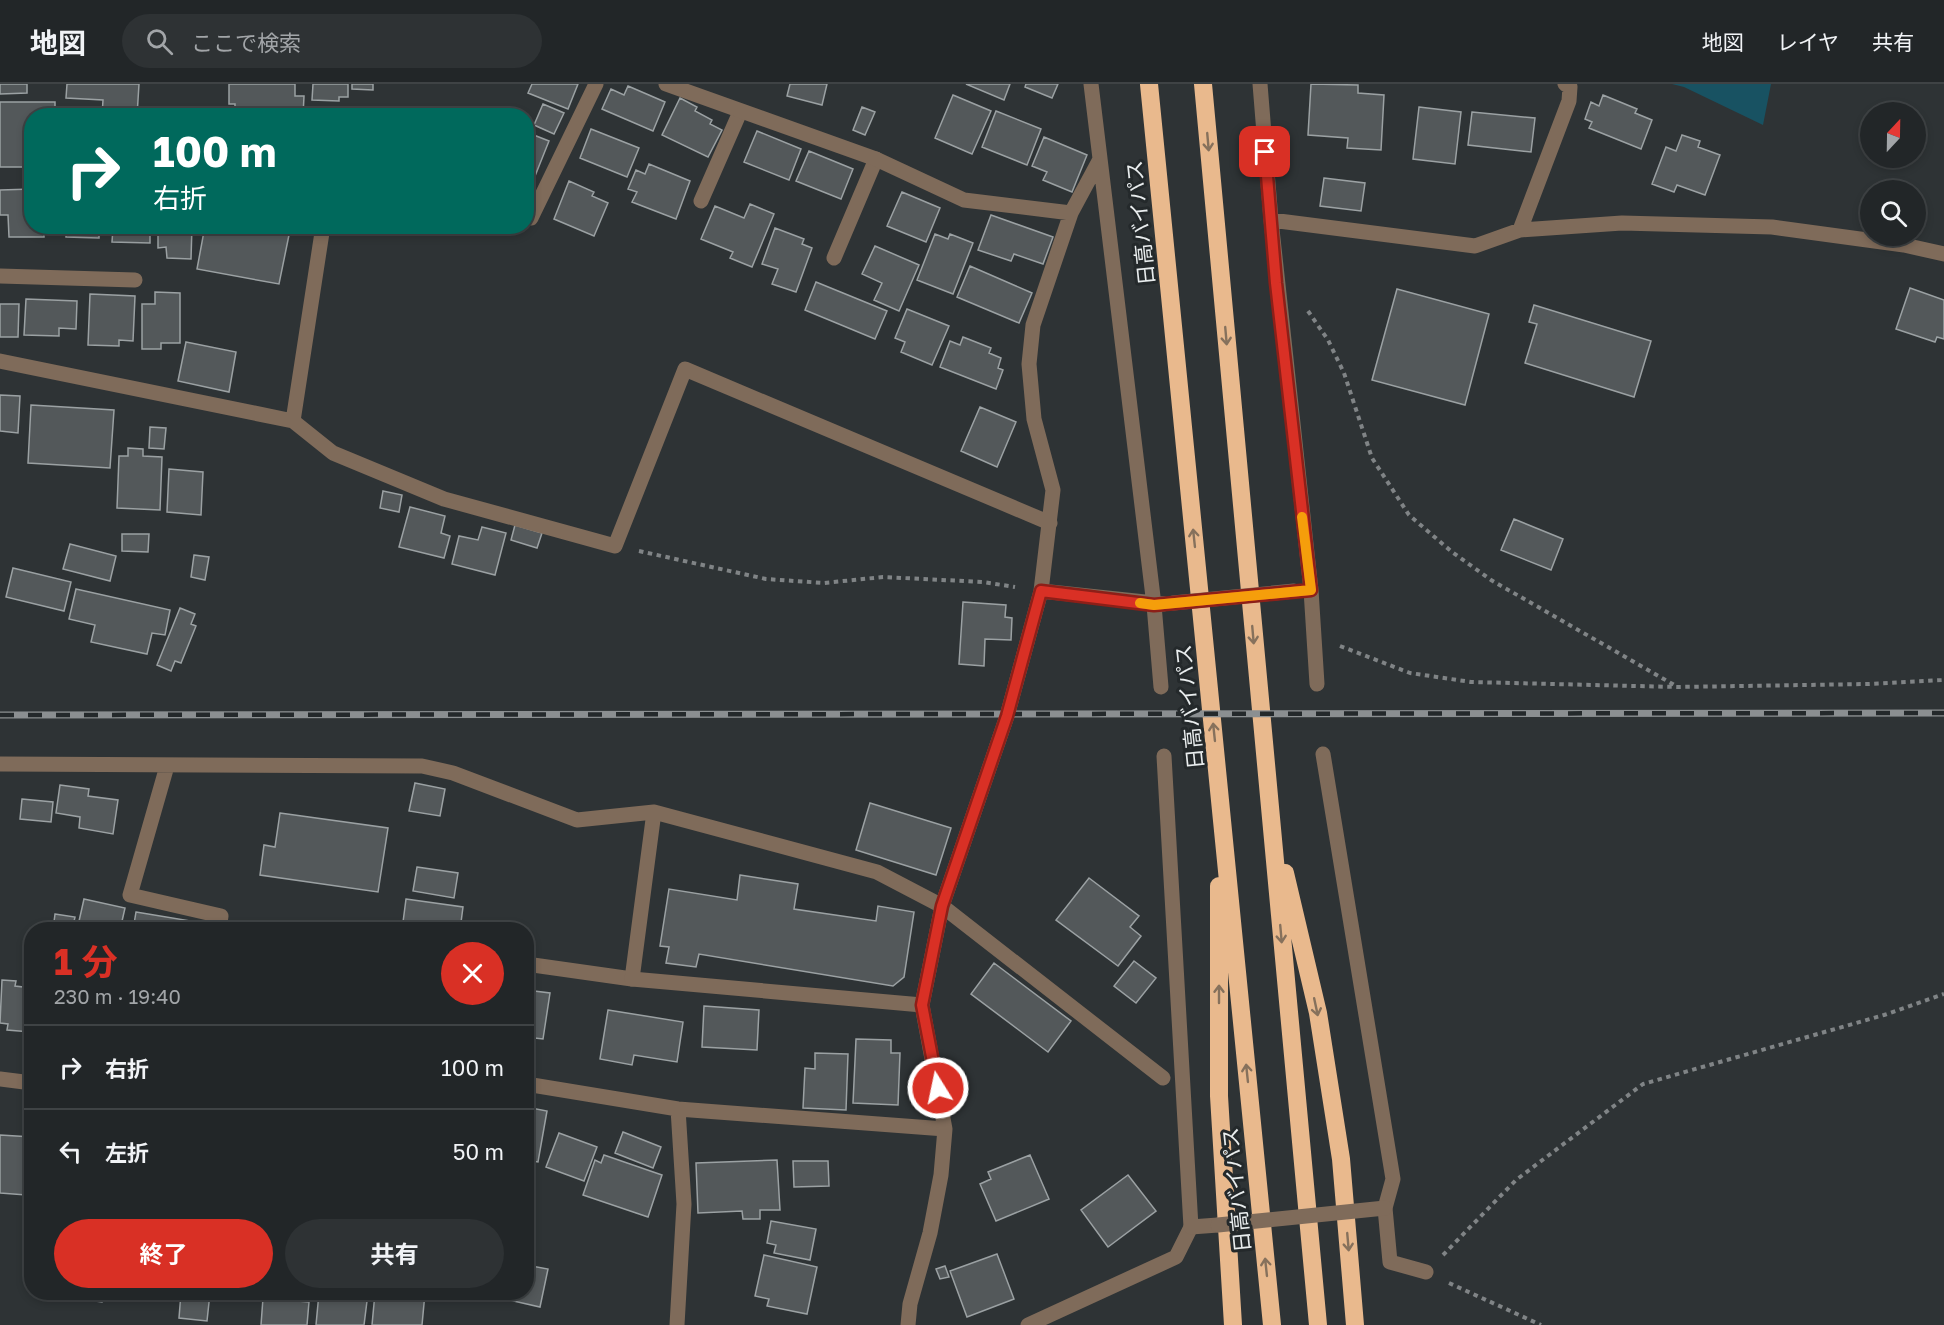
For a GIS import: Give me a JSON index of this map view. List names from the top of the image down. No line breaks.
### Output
{"streets":{"highway":["日高バイパス"]},"north":"top","page":{"header":"地図","search":"ここで検索","nav":["地図","レイヤ","共有"],"turn":["100 m","右折"],"heading":["1 分","230 m · 19:40"],"list":[{"name":"右折","value":"100 m"},{"name":"左折","value":"50 m"}],"buttons":["終了","共有"]}}
